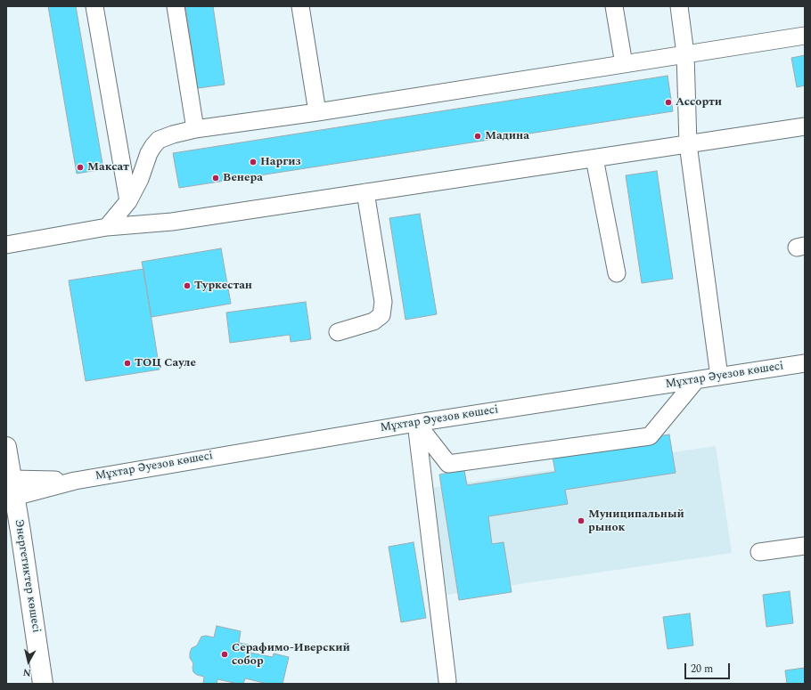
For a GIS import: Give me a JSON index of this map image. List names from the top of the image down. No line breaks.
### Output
{"streets":{"main road":["Энергетиктер көшесі"],"street":["Мұхтар Әуезов көшесі"]},"crossings":[["Мұхтар Әуезов көшесі","Энергетиктер көшесі"]],"places":["Ассорти","Мадина","Наргиз","Максат","Венера","Туркестан","ТОЦ Сауле","Муниципальный рынок","Серафимо-Иверский собор"],"scale_bar":"20 m","north":"bottom"}
